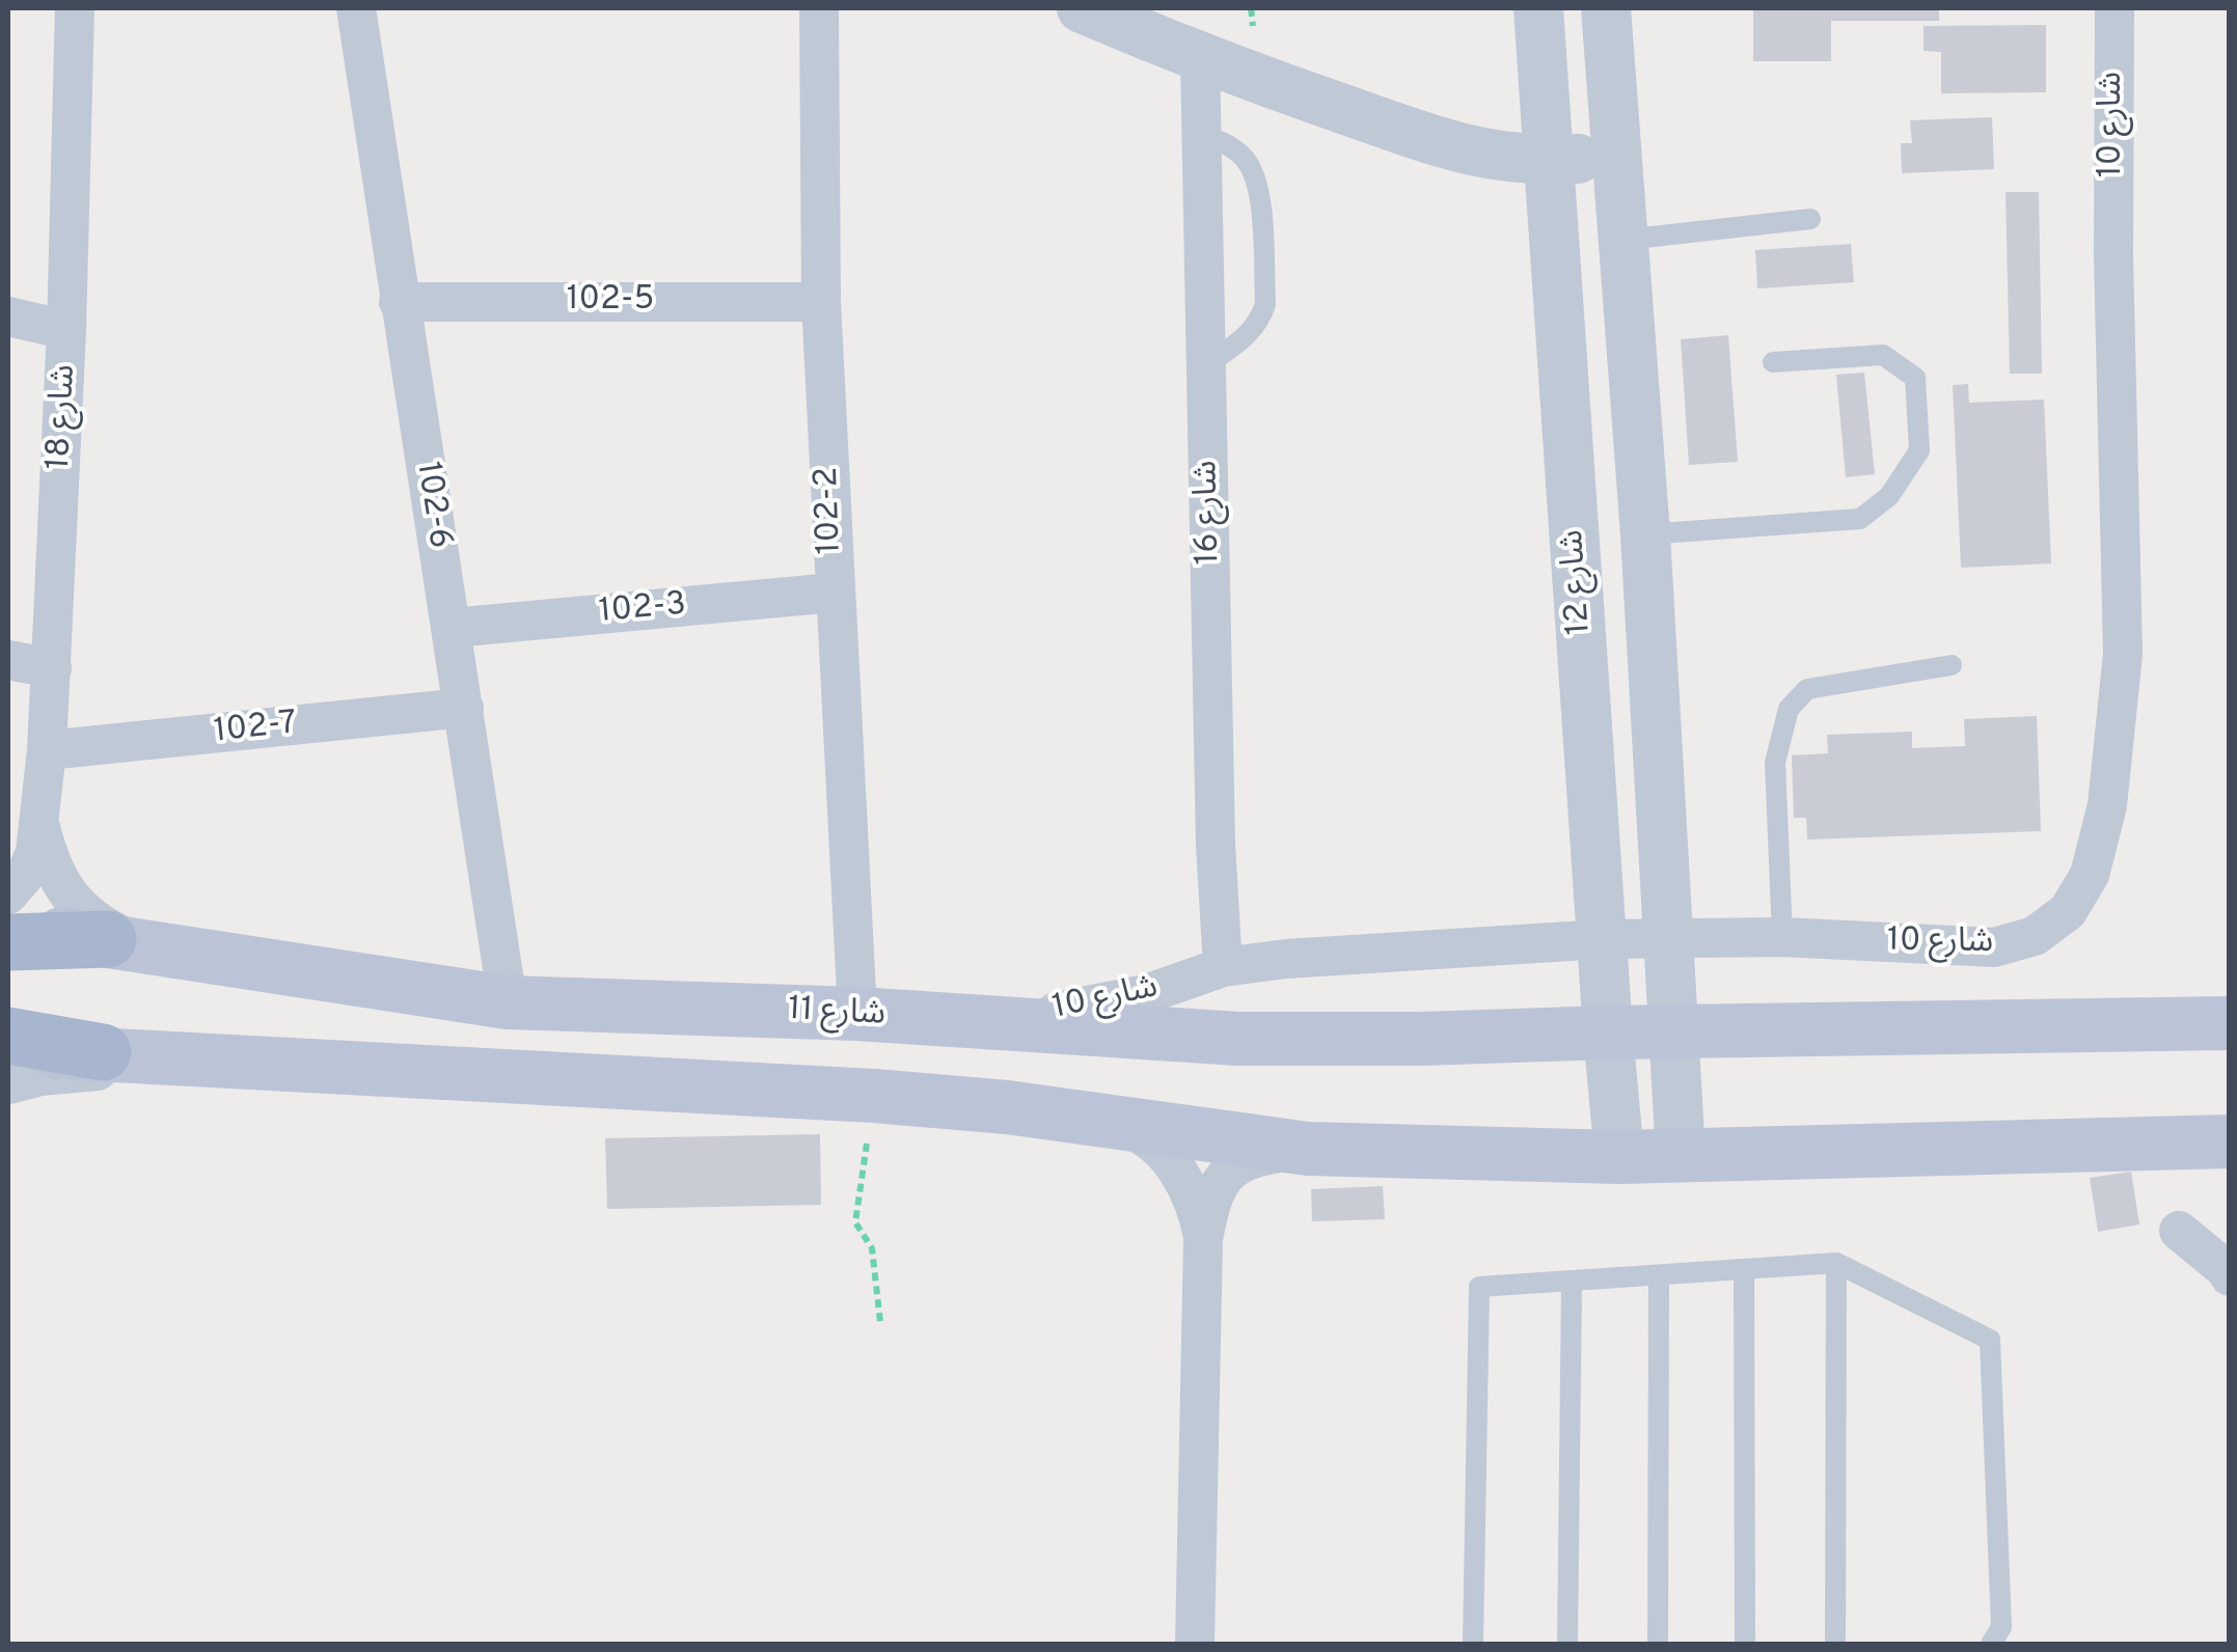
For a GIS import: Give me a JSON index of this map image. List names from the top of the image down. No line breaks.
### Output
{"streets":{"main road":["شارع 11"],"street":["شارع 10","102-5","شارع 18","102-6","102-2","شارع 16","شارع 12","102-3","102-7"]},"crossings":[["شارع 10","شارع 16"],["شارع 10","شارع 12"],["شارع 10","شارع 11"],["102-5","102-6"],["102-5","102-2"],["شارع 18","102-7"],["102-6","102-3"],["102-6","102-7"],["102-6","شارع 11"],["102-2","102-3"],["102-2","شارع 11"],["شارع 12","شارع 11"]]}
